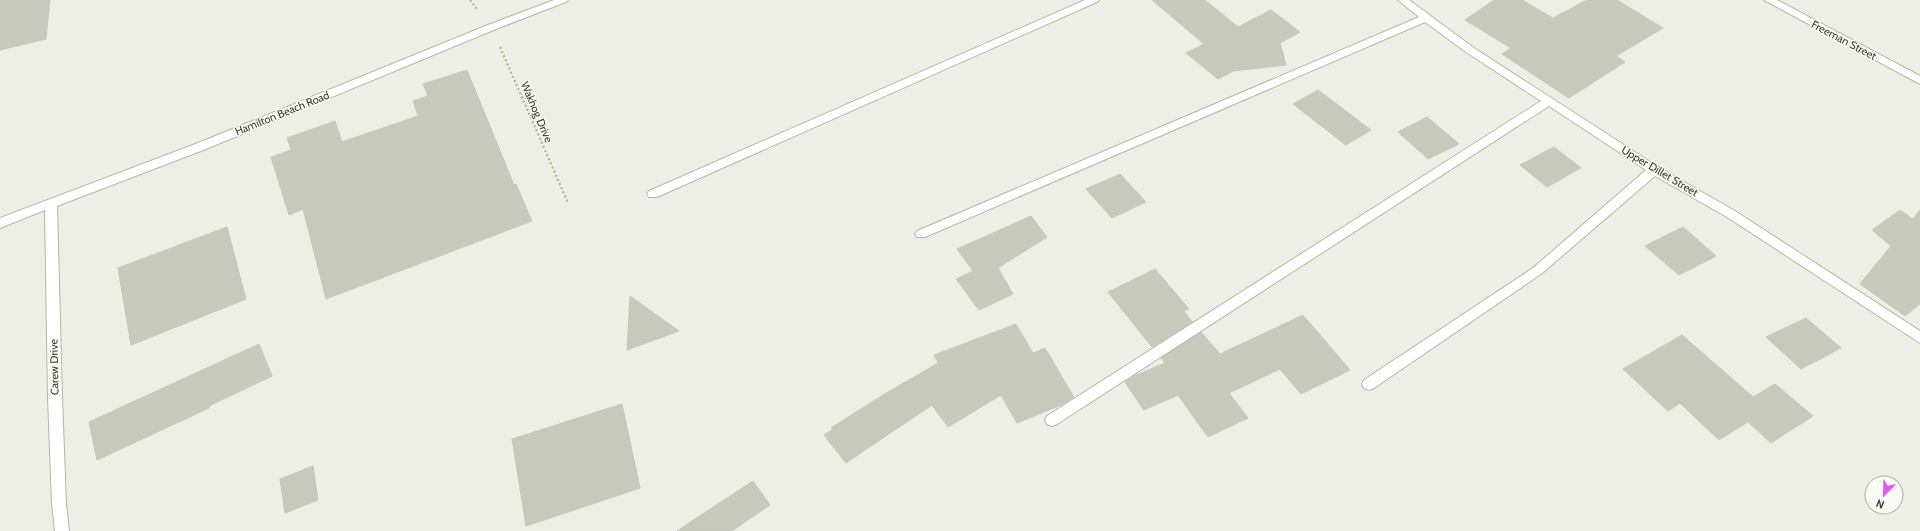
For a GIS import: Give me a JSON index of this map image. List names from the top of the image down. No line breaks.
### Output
{"streets":{"street":["Freeman Street","Hamilton Beach Road","Upper Dillet Street","Carew Drive"],"path":["Wakhog Drive"]},"crossings":[["Wakhog Drive","Hamilton Beach Road"],["Hamilton Beach Road","Carew Drive"]],"north":"bottom left"}
